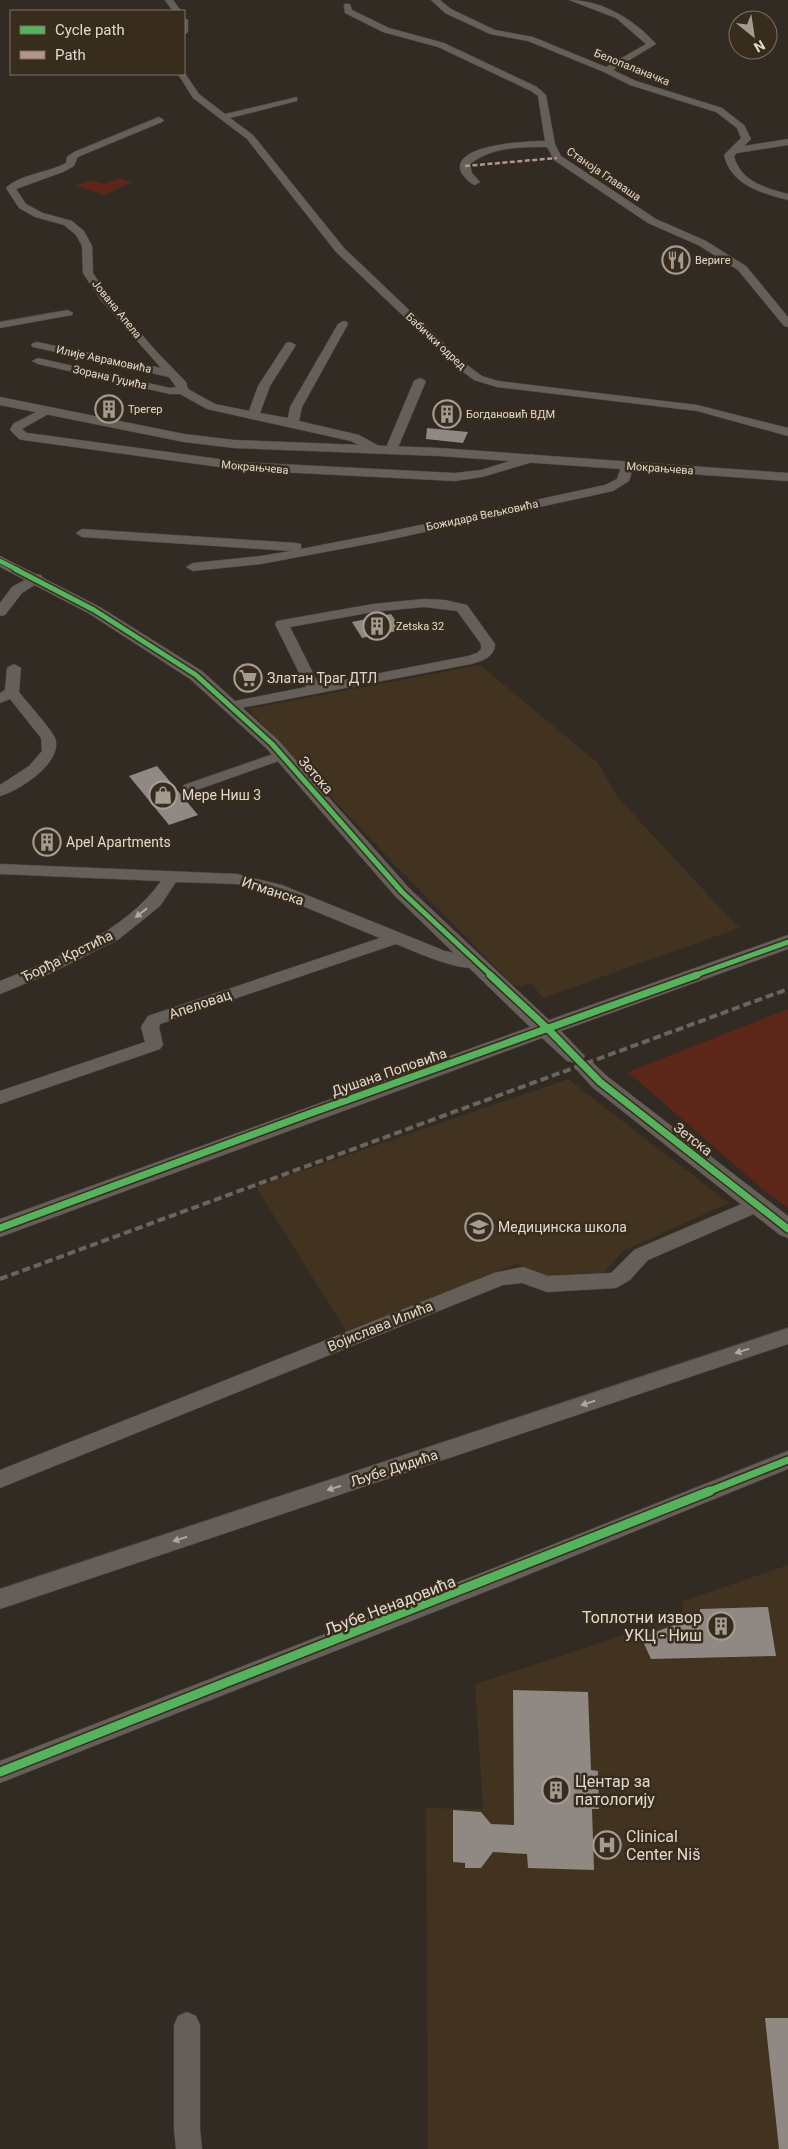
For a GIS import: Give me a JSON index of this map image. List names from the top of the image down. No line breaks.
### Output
{"streets":{"street":["Белопаланачка","Станоја Главаша","Јована Апела","Бабички одред","Илије Аврамовића","Зорана Гуџића","Мокрањчева","Божидара Вељковића","Зетска","Игманска","Ђорђа Крстића","Апеловац","Душана Поповића","Војислава Илића","Љубе Дидића","Љубе Ненадовића"]},"crossings":[["Јована Апела","Илије Аврамовића"],["Јована Апела","Зорана Гуџића"],["Јована Апела","Мокрањчева"],["Мокрањчева","Божидара Вељковића"],["Зетска","Игманска"],["Зетска","Душана Поповића"],["Зетска","Војислава Илића"],["Игманска","Ђорђа Крстића"],["Игманска","Апеловац"]],"one_way":["Ђорђа Крстића","Љубе Дидића"],"places":{"restaurant":["Вериге"],"building":["Трегер","Богдановић ВДМ","Zetska 32","Apel Apartments","Топлотни извор УКЦ - Ниш","Центар за патологију"],"supermarket":["Златан Траг ДТЛ"],"shop":["Мере Ниш 3"],"school or university":["Медицинска школа"],"hospital":["Clinical Center Niš"]},"legend":["Cycle path","Path"],"north":"bottom right"}
